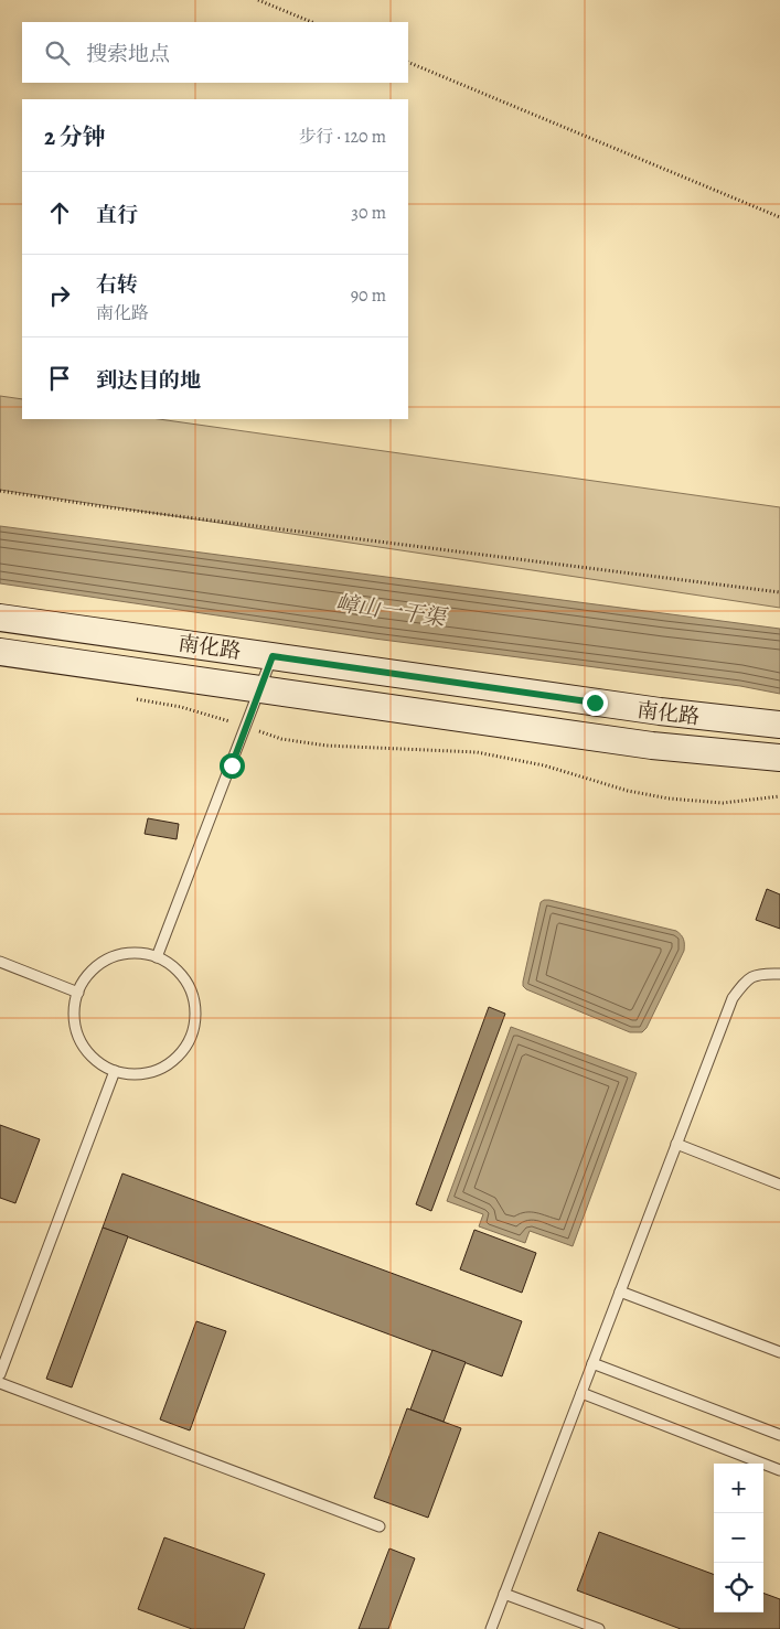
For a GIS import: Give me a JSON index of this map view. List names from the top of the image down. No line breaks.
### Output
{"streets":{"main road":["南化路"]},"water":["嶂山一干渠"],"page":{"search":"搜索地点","heading":["2 分钟","步行 · 120 m"],"list":[["直行","30 m"],["右转","南化路","90 m"],"到达目的地"],"map_buttons":["+","−"]}}
